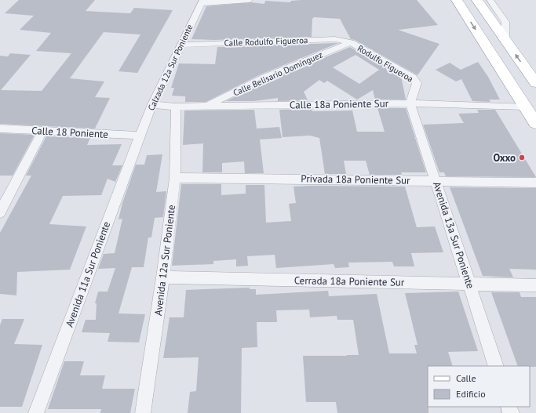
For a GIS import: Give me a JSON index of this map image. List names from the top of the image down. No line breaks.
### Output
{"streets":{"street":["Calle Rodulfo Figueroa","Rodulfo Figueroa","Calzada 12a Sur Poniente","Calle Belisario Domínguez","Calle 18a Poniente Sur","Calle 18 Poniente","Privada 18a Poniente Sur","Avenida 13a Sur Poniente","Avenida 12a Sur Poniente","Avenida 11a Sur Poniente","Cerrada 18a Poniente Sur"]},"crossings":[["Calle Rodulfo Figueroa","Rodulfo Figueroa"],["Calle Rodulfo Figueroa","Calzada 12a Sur Poniente"],["Calle Rodulfo Figueroa","Calle Belisario Domínguez"],["Rodulfo Figueroa","Calle Belisario Domínguez"],["Rodulfo Figueroa","Calle 18a Poniente Sur"],["Rodulfo Figueroa","Avenida 13a Sur Poniente"],["Calzada 12a Sur Poniente","Calle 18a Poniente Sur"],["Calzada 12a Sur Poniente","Calle 18 Poniente"],["Calzada 12a Sur Poniente","Avenida 11a Sur Poniente"],["Calle Belisario Domínguez","Calle 18a Poniente Sur"],["Calle 18a Poniente Sur","Avenida 13a Sur Poniente"],["Calle 18a Poniente Sur","Avenida 12a Sur Poniente"],["Calle 18 Poniente","Avenida 11a Sur Poniente"],["Privada 18a Poniente Sur","Avenida 13a Sur Poniente"],["Privada 18a Poniente Sur","Avenida 12a Sur Poniente"],["Avenida 13a Sur Poniente","Cerrada 18a Poniente Sur"],["Avenida 12a Sur Poniente","Cerrada 18a Poniente Sur"]],"places":["Oxxo"],"legend":["Calle","Edificio"]}
